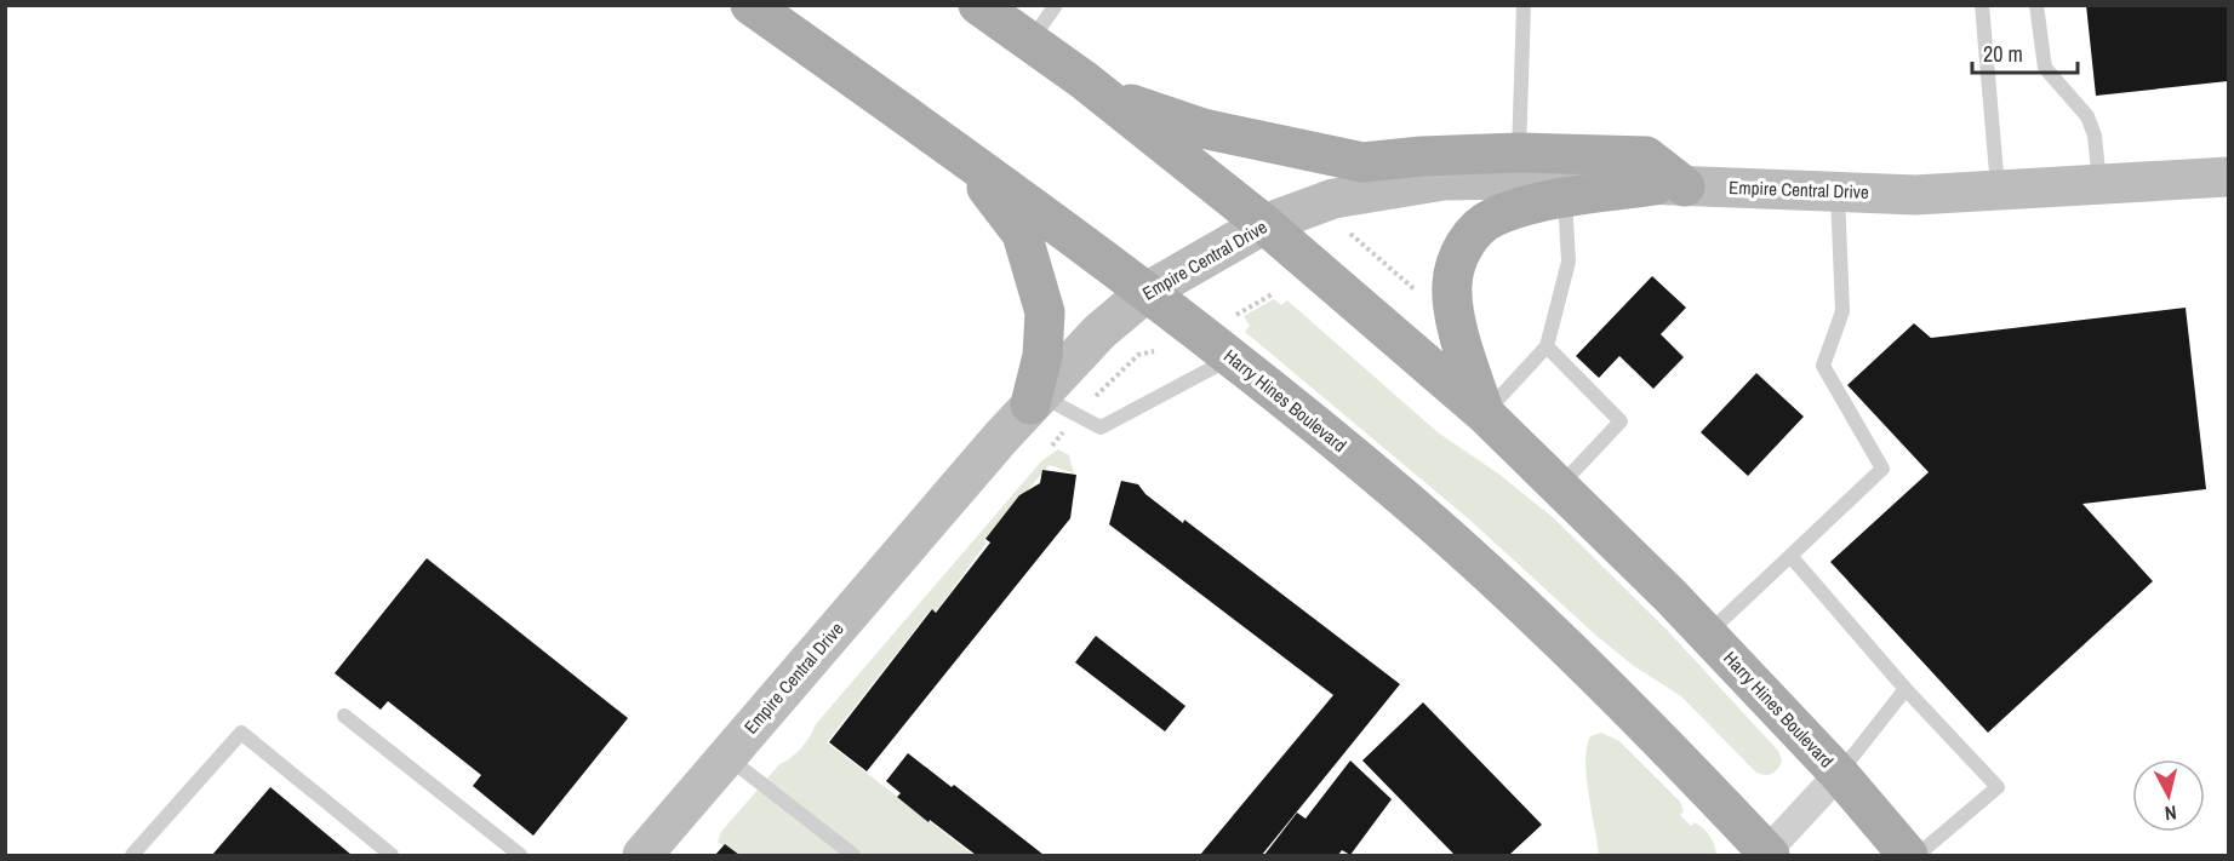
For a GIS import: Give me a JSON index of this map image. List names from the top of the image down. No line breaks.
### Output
{"streets":{"main road":["Harry Hines Boulevard"],"street":["Empire Central Drive"]},"crossings":[["Empire Central Drive","Harry Hines Boulevard"]],"scale_bar":"20 m","north":"bottom"}
